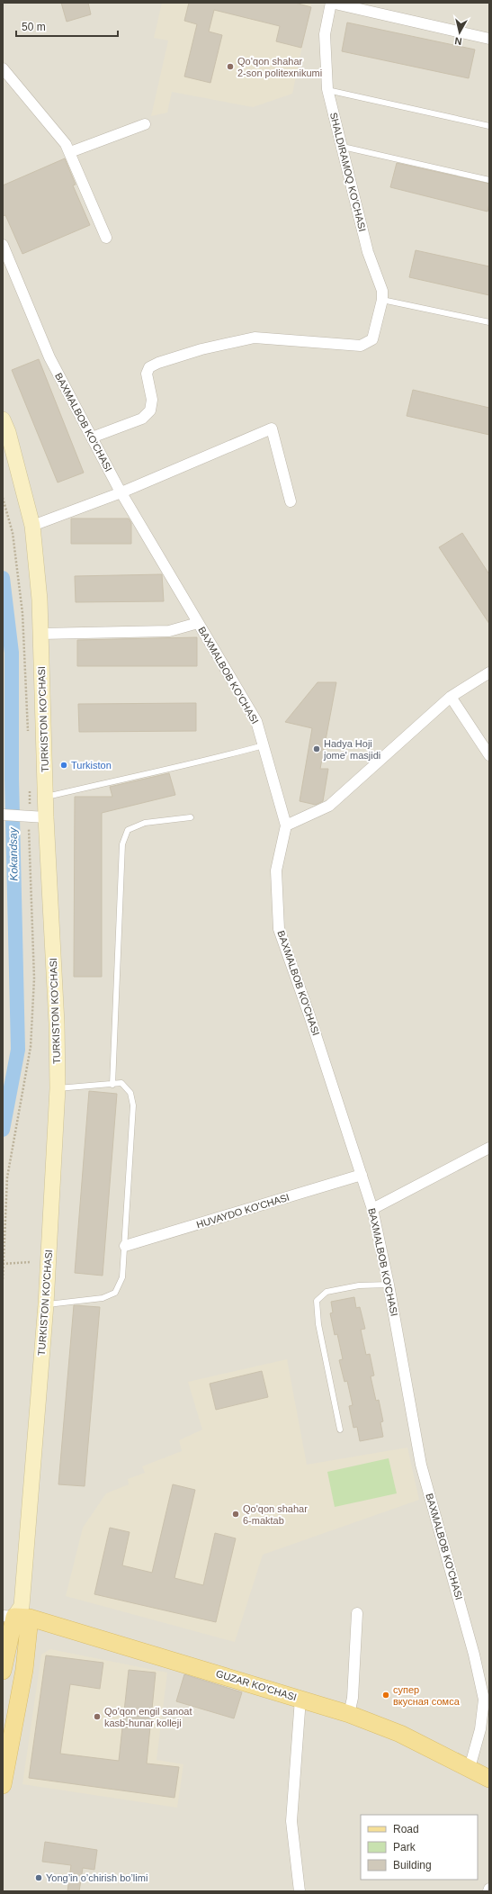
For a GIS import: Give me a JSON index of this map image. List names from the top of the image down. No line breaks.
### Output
{"streets":{"main road":["TURKISTON KO'CHASI","GUZAR KO'CHASI"],"street":["SHALDIRAMOQ KO'CHASI","BAXMALBOB KO'CHASI","HUVAYDO KO'CHASI"]},"crossings":[["SHALDIRAMOQ KO'CHASI","BAXMALBOB KO'CHASI"],["BAXMALBOB KO'CHASI","HUVAYDO KO'CHASI"],["BAXMALBOB KO'CHASI","GUZAR KO'CHASI"],["TURKISTON KO'CHASI","GUZAR KO'CHASI"]],"water":["Kokandsay"],"places":["Qoʻqon shahar 2-son politexnikumi","Hadya Hoji jome' masjidi","Turkiston","Qo'qon shahar 6-maktab","супер вкусная сомса","Qo'qon engil sanoat kasb-hunar kolleji","Yong’in o’chirish bo’limi"],"legend":["Road","Park","Building"],"scale_bar":"50 m","north":"bottom"}
